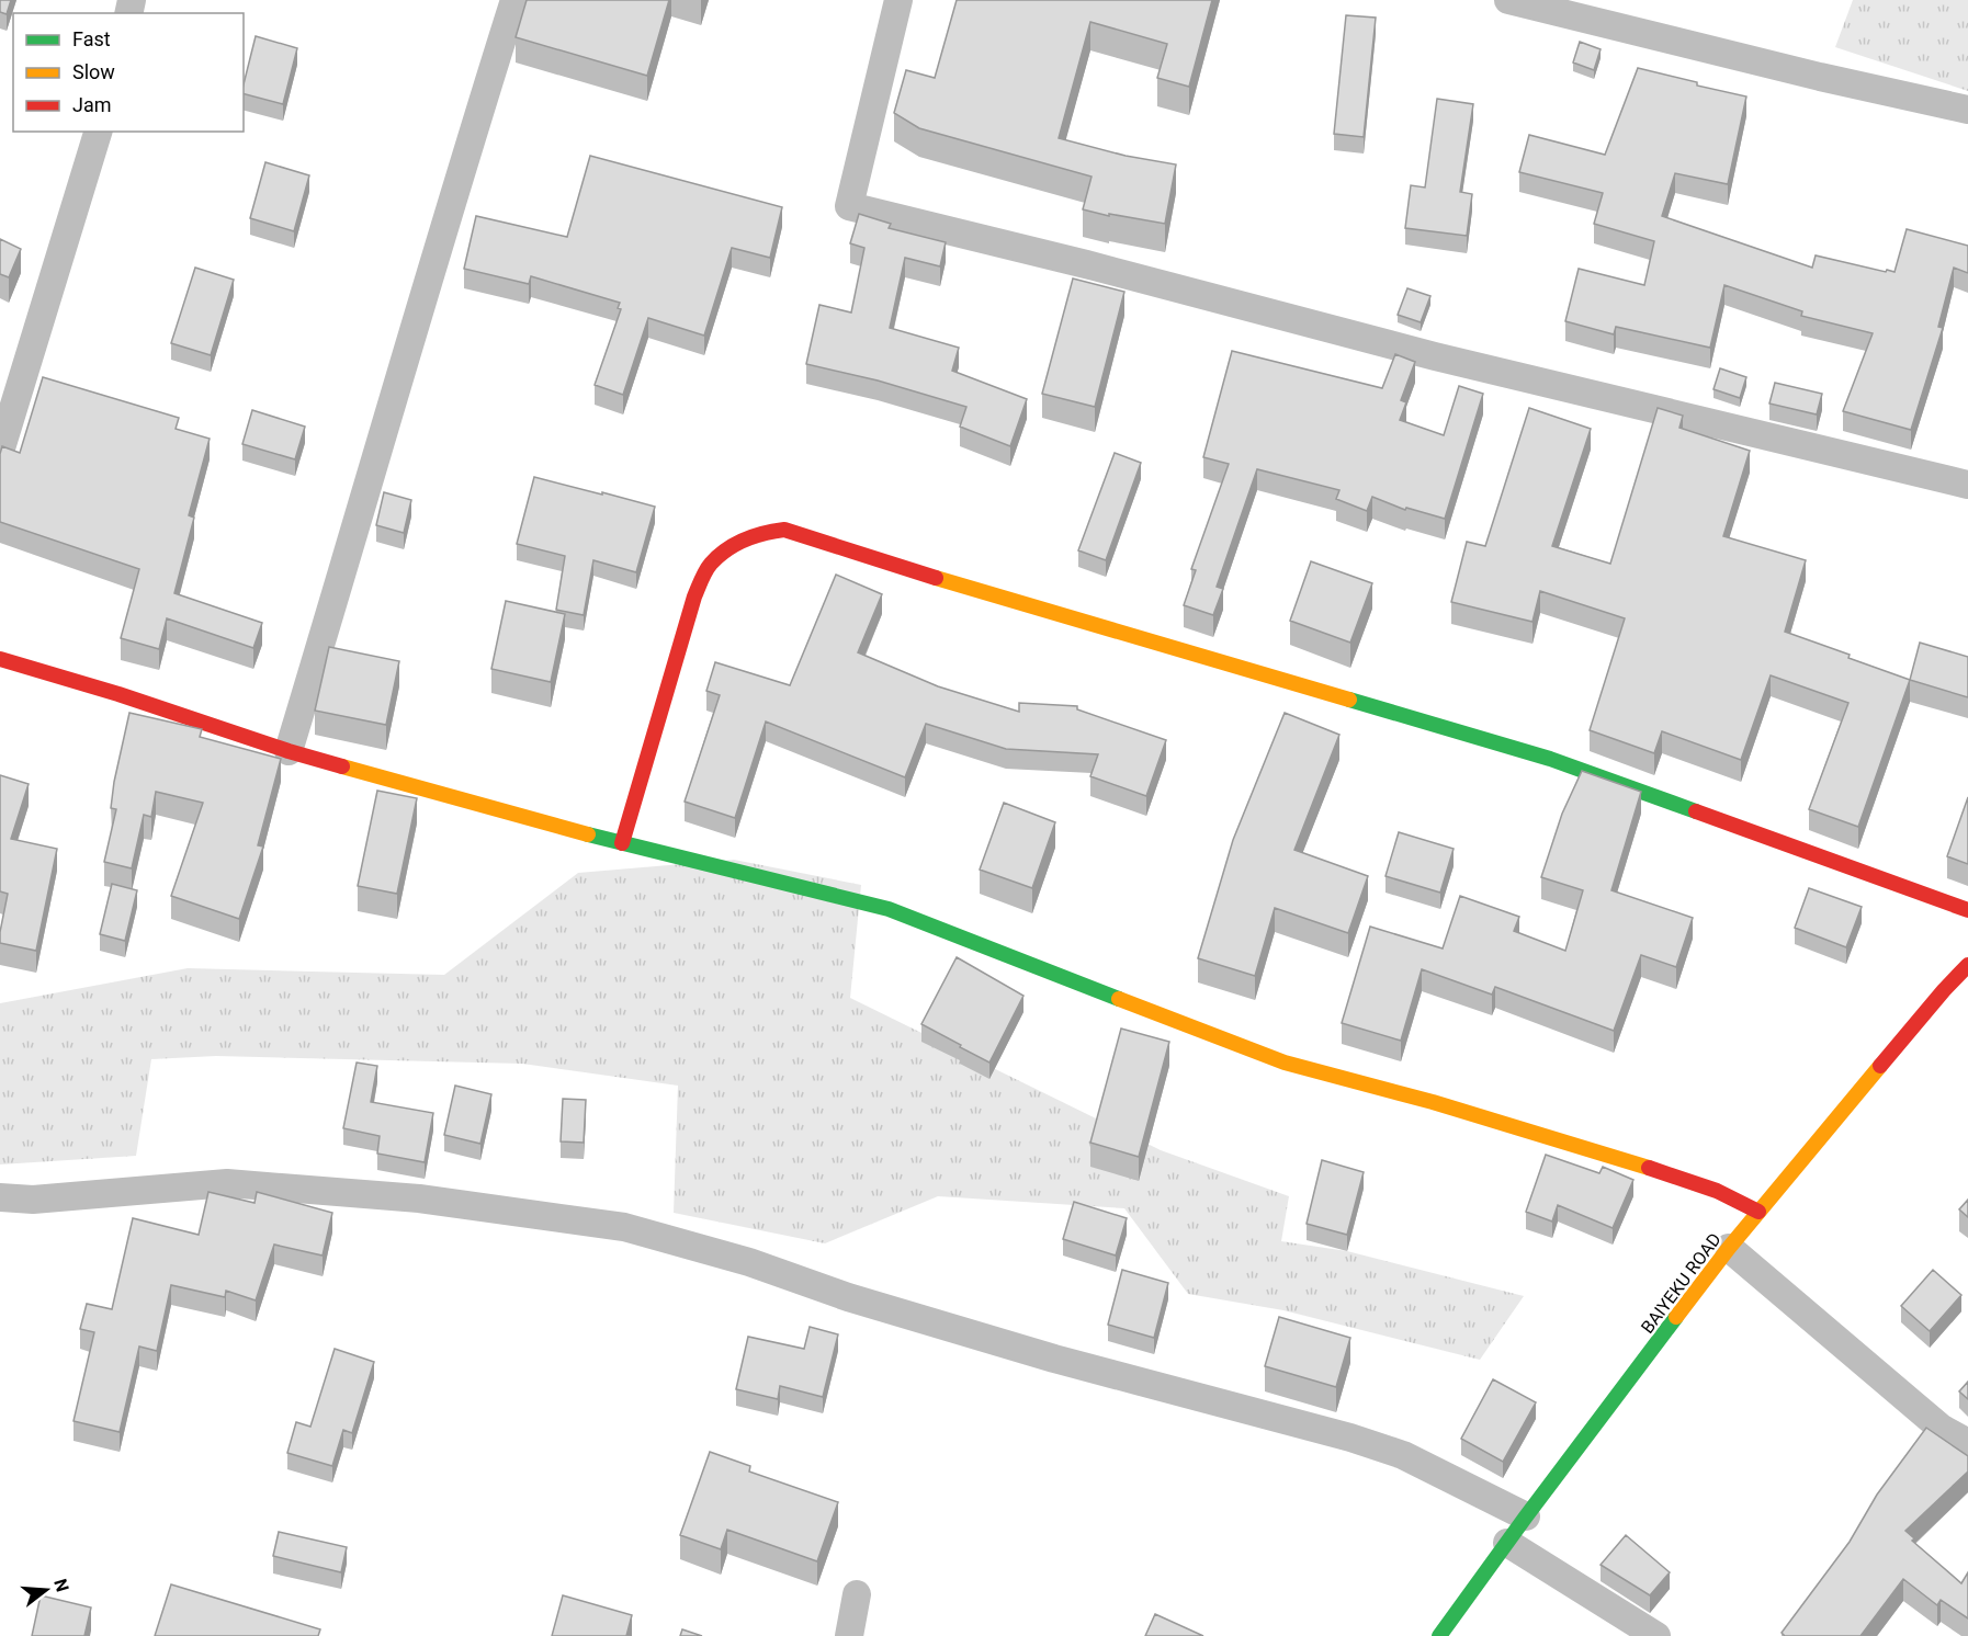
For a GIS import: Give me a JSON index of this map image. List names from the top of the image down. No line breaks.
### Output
{"streets":{"street":["BAIYEKU ROAD"]},"legend":["Fast","Slow","Jam"],"north":"right"}
